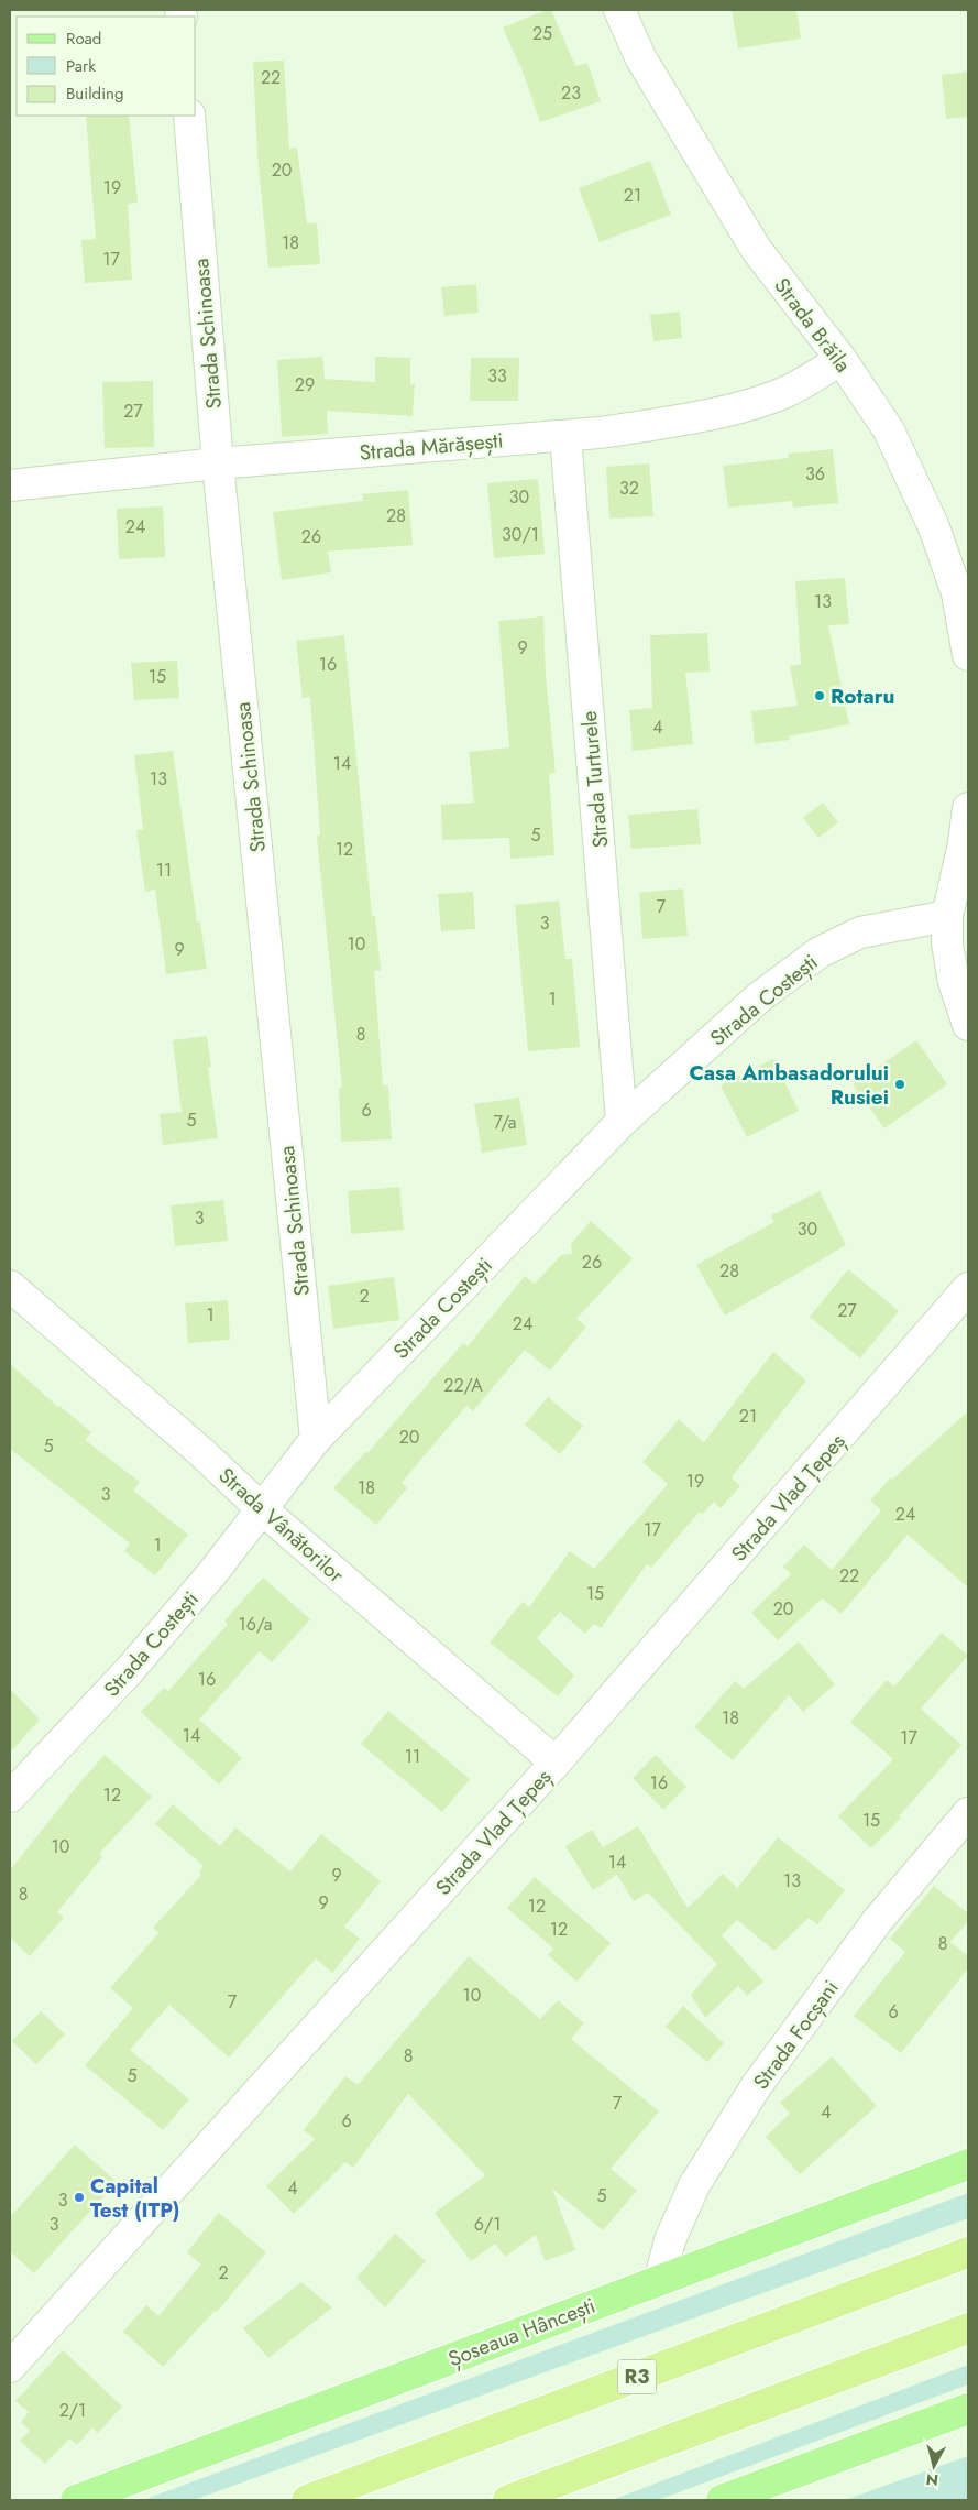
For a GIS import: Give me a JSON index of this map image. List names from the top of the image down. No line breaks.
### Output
{"streets":{"highway":["R3"],"main road":["Șoseaua Hâncești"],"street":["Strada Brăila","Strada Schinoasa","Strada Mărășești","Strada Turturele","Strada Costești","Strada Vlad Țepeș","Strada Vânătorilor","Strada Focșani"]},"crossings":[["Strada Brăila","Strada Mărășești"],["Strada Schinoasa","Strada Mărășești"],["Strada Schinoasa","Strada Costești"],["Strada Mărășești","Strada Turturele"],["Strada Turturele","Strada Costești"],["Strada Costești","Strada Vânătorilor"],["Strada Vlad Țepeș","Strada Vânătorilor"],["Strada Focșani","Șoseaua Hâncești"]],"places":["Rotaru","Casa Ambasadorului Rusiei","Capital Test (ITP)"],"house_numbers":["25","22","23","20","19","21","18","17","33","29","27","36","32","30","28","24","30/1","26","13","9","16","15","4","14","13","5","12","11","7","3","10","9","1","8","6","5","7/a","3","30","26","28","2","27","1","24","22/A","21","20","5","19","18","3","24","17","1","22","15","20","16/a","16","18","14","17","11","16","12","15","10","14","9","13","8","9","12","12","8","10","7","6","8","5","7","4","6","4","5","3","3","6/1","2","2/1"],"legend":["Road","Park","Building"],"north":"bottom"}
